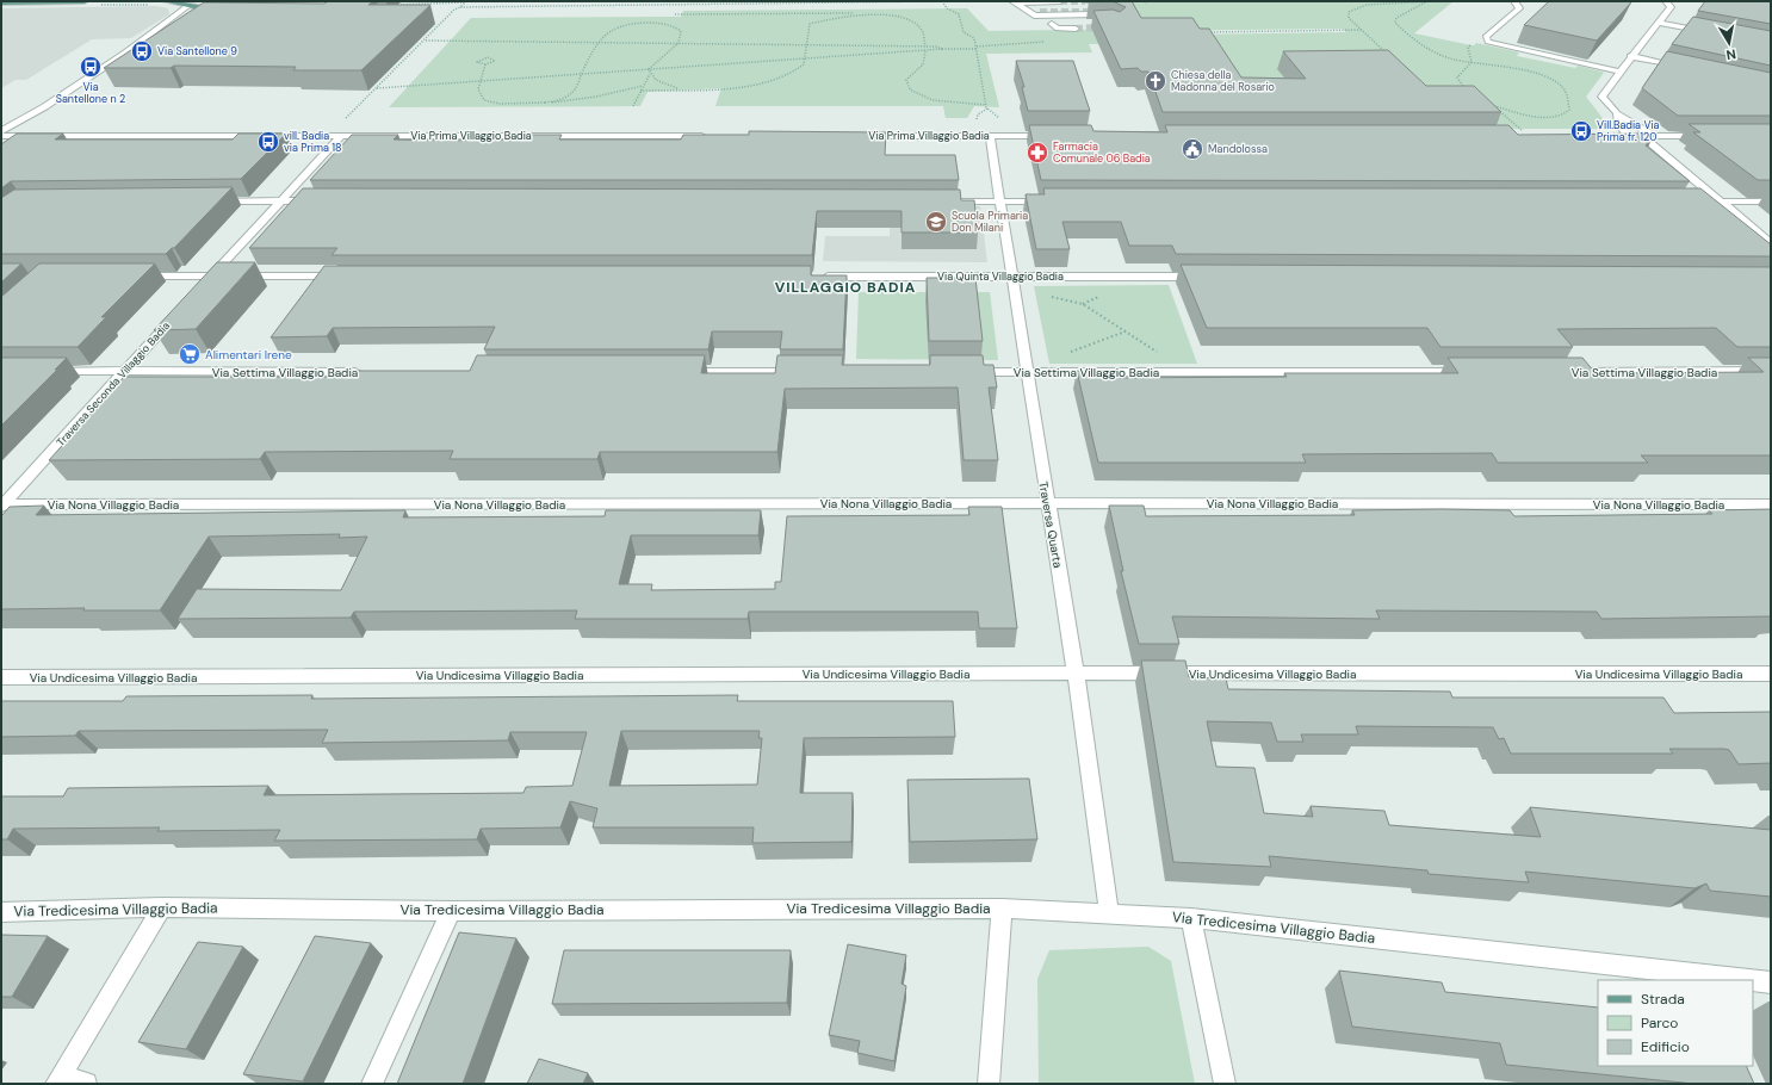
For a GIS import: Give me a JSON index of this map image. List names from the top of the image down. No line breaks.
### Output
{"streets":{"street":["Via Prima Villaggio Badia","Via Quinta Villaggio Badia","Via Settima Villaggio Badia","Traversa Seconda Villaggio Badia","Via Nona Villaggio Badia","Traversa Quarta","Via Undicesima Villaggio Badia","Via Tredicesima Villaggio Badia"]},"crossings":[["Via Prima Villaggio Badia","Traversa Quarta"],["Via Quinta Villaggio Badia","Traversa Quarta"],["Via Settima Villaggio Badia","Traversa Seconda Villaggio Badia"],["Via Settima Villaggio Badia","Traversa Quarta"],["Traversa Seconda Villaggio Badia","Via Nona Villaggio Badia"],["Via Nona Villaggio Badia","Traversa Quarta"],["Traversa Quarta","Via Undicesima Villaggio Badia"],["Traversa Quarta","Via Tredicesima Villaggio Badia"]],"districts":["VILLAGGIO BADIA"],"places":{"bus stop":["Via Santellone 9","Via Santellone n 2","Vill.Badia Via Prima fr. 120","vill. Badia via Prima 18"],"church":["Chiesa della Madonna del Rosario"],"public building":["Mandolossa"],"pharmacy":["Farmacia Comunale 06 Badia"],"school or university":["Scuola Primaria Don Milani"],"supermarket":["Alimentari Irene"]},"legend":["Strada","Parco","Edificio"],"north":"bottom"}
